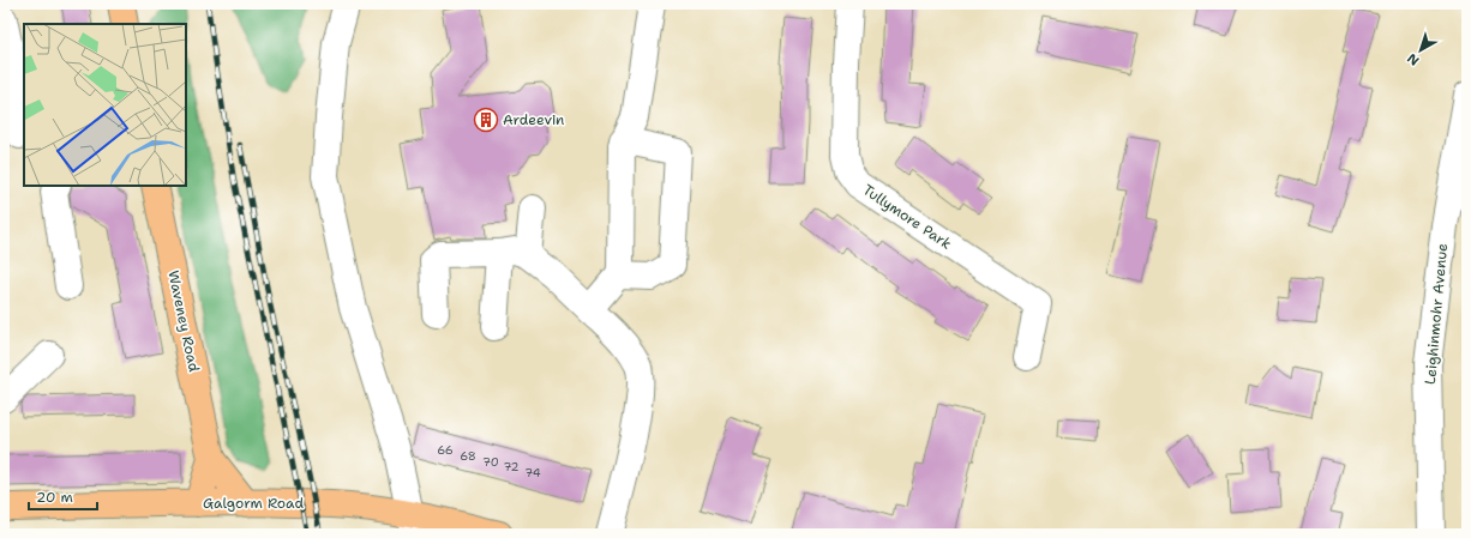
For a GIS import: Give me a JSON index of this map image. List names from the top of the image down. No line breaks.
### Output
{"streets":{"main road":["Waveney Road","Galgorm Road"],"street":["Tullymore Park","Leighinmohr Avenue"]},"crossings":[["Waveney Road","Galgorm Road"]],"places":{"building":["Ardeevin"]},"house_numbers":["66","68","70","72","74"],"scale_bar":"20 m","north":"bottom left"}
